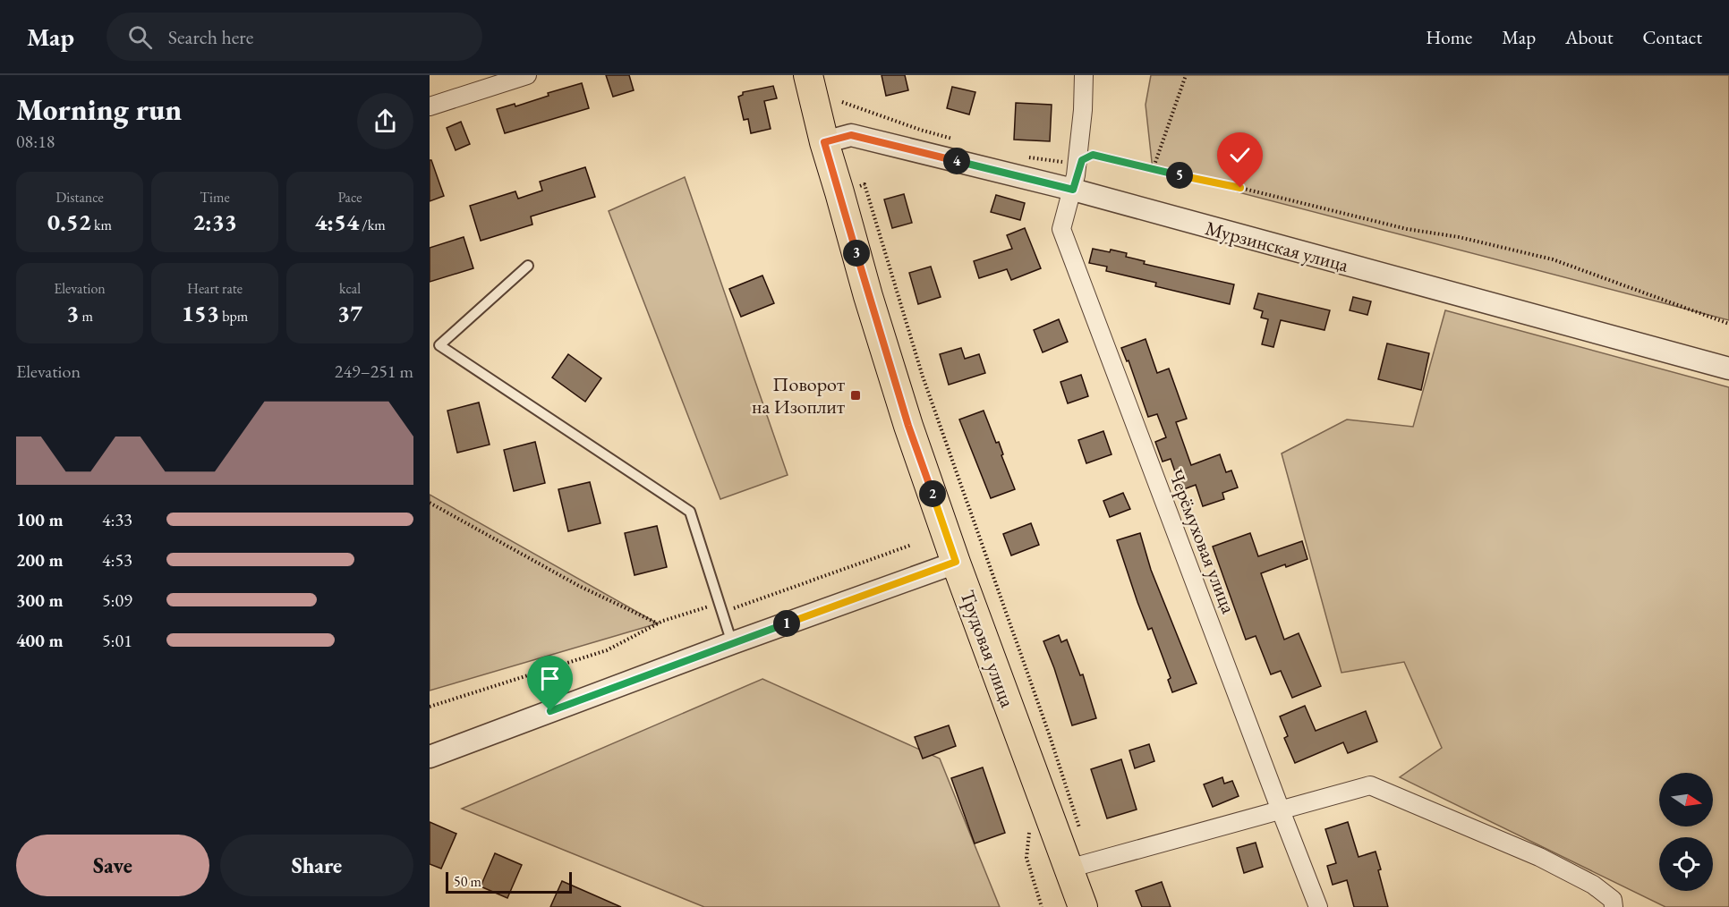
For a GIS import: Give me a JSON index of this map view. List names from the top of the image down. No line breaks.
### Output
{"streets":{"main road":["Трудовая улица"],"street":["Мурзинская улица","Черёмуховая улица"]},"crossings":[["Мурзинская улица","Черёмуховая улица"],["Мурзинская улица","Трудовая улица"]],"places":{"transit":["Поворот на Изоплит"]},"scale_bar":"50 m","north":"right","page":{"header":"Map","search":"Search here","nav":["Home","Map","About","Contact"],"heading":["Morning run","08:18"],"pins":["4","5","3","2","1"],"stats":[["Distance","0.52 km"],["Time","2:33"],["Pace","4:54 /km"],["Elevation","3 m"],["Heart rate","153 bpm"],["kcal","37"]],"chart":["Elevation","249–251 m"],"list":[{"name":"100 m","note":"4:33"},{"name":"200 m","note":"4:53"},{"name":"300 m","note":"5:09"},{"name":"400 m","note":"5:01"}],"buttons":["Save","Share"],"scale":"50 m"}}
